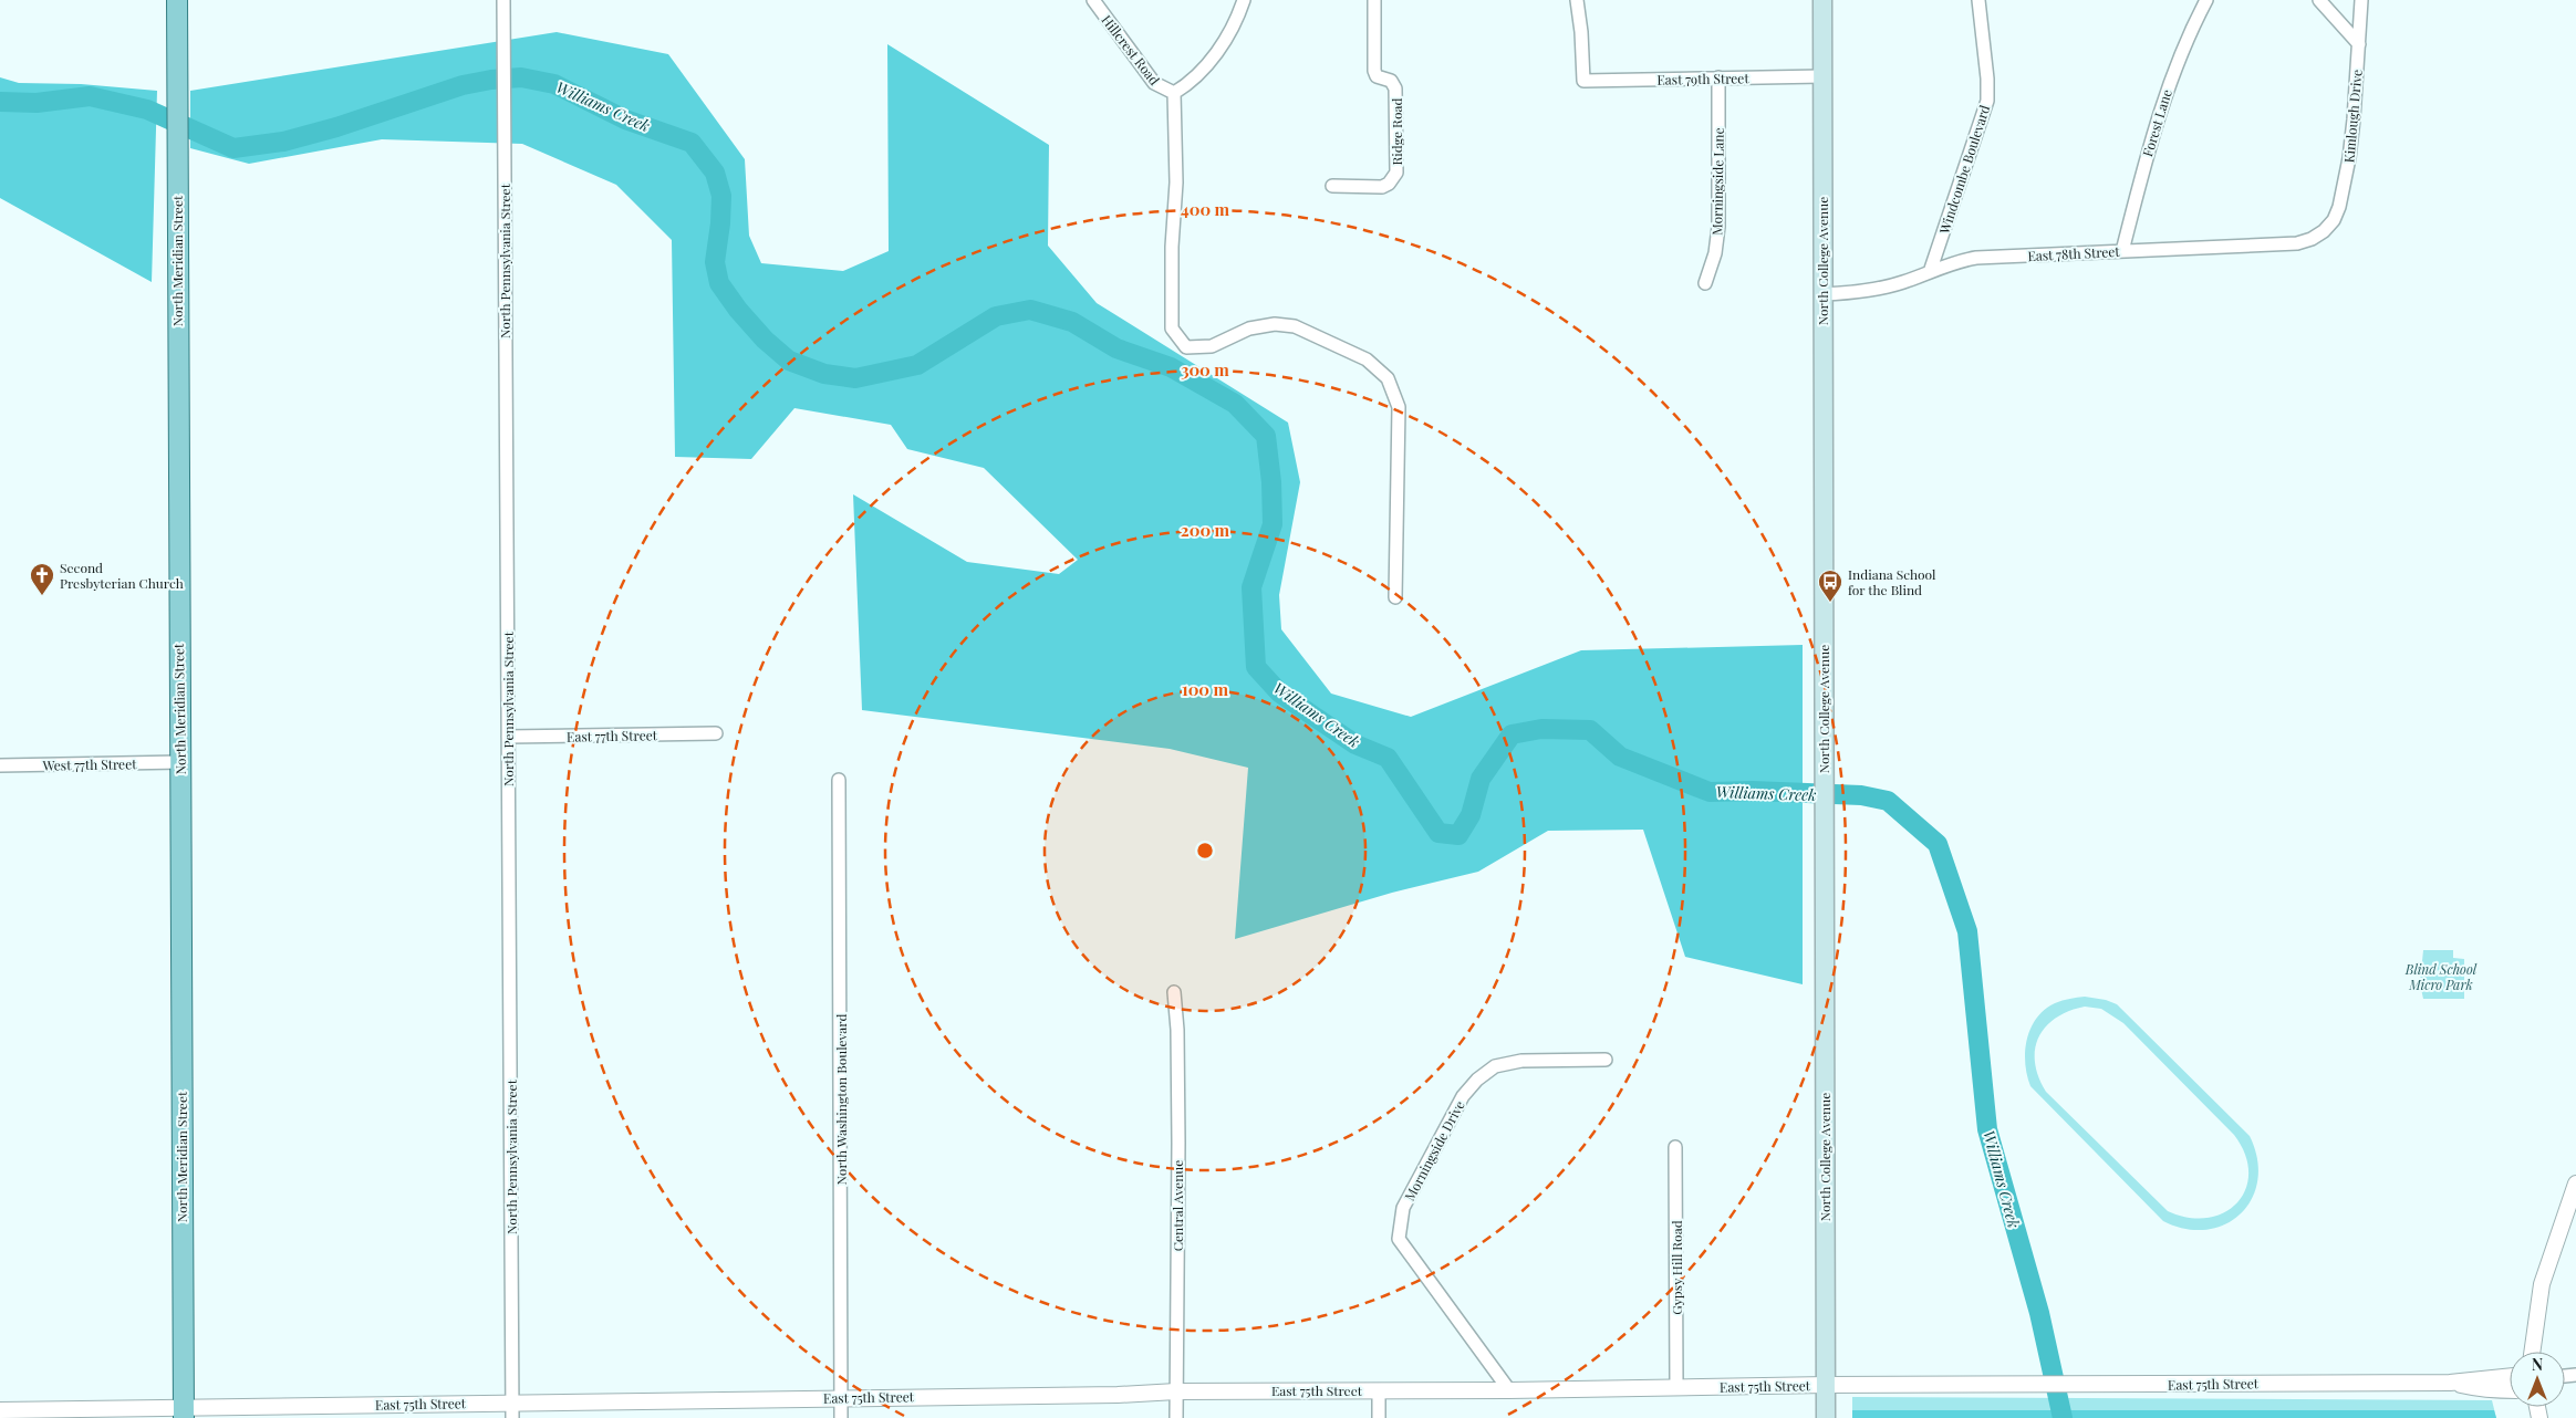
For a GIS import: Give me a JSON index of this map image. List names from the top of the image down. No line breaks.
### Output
{"streets":{"main road":["North Meridian Street","North College Avenue"],"street":["Hillcrest Road","East 79th Street","Kimlough Drive","Forest Lane","Ridge Road","Windcombe Boulevard","Morningside Lane","East 78th Street","North Pennsylvania Street","East 77th Street","West 77th Street","North Washington Boulevard","Morningside Drive","Central Avenue","Gypsy Hill Road","East 75th Street"]},"crossings":[["East 79th Street","Morningside Lane"],["East 79th Street","North College Avenue"],["Kimlough Drive","East 78th Street"],["Forest Lane","East 78th Street"],["Windcombe Boulevard","East 78th Street"],["East 78th Street","North College Avenue"],["North Meridian Street","West 77th Street"],["North Meridian Street","East 75th Street"],["North Pennsylvania Street","East 77th Street"],["North Pennsylvania Street","East 75th Street"],["North College Avenue","East 75th Street"],["North Washington Boulevard","East 75th Street"],["Morningside Drive","East 75th Street"],["Central Avenue","East 75th Street"],["Gypsy Hill Road","East 75th Street"]],"water":["Williams Creek"],"parks":["Blind School Micro Park"],"places":{"church":["Second Presbyterian Church"],"bus stop":["Indiana School for the Blind"]},"north":"top","rings":["400 m","300 m","200 m","100 m"]}
